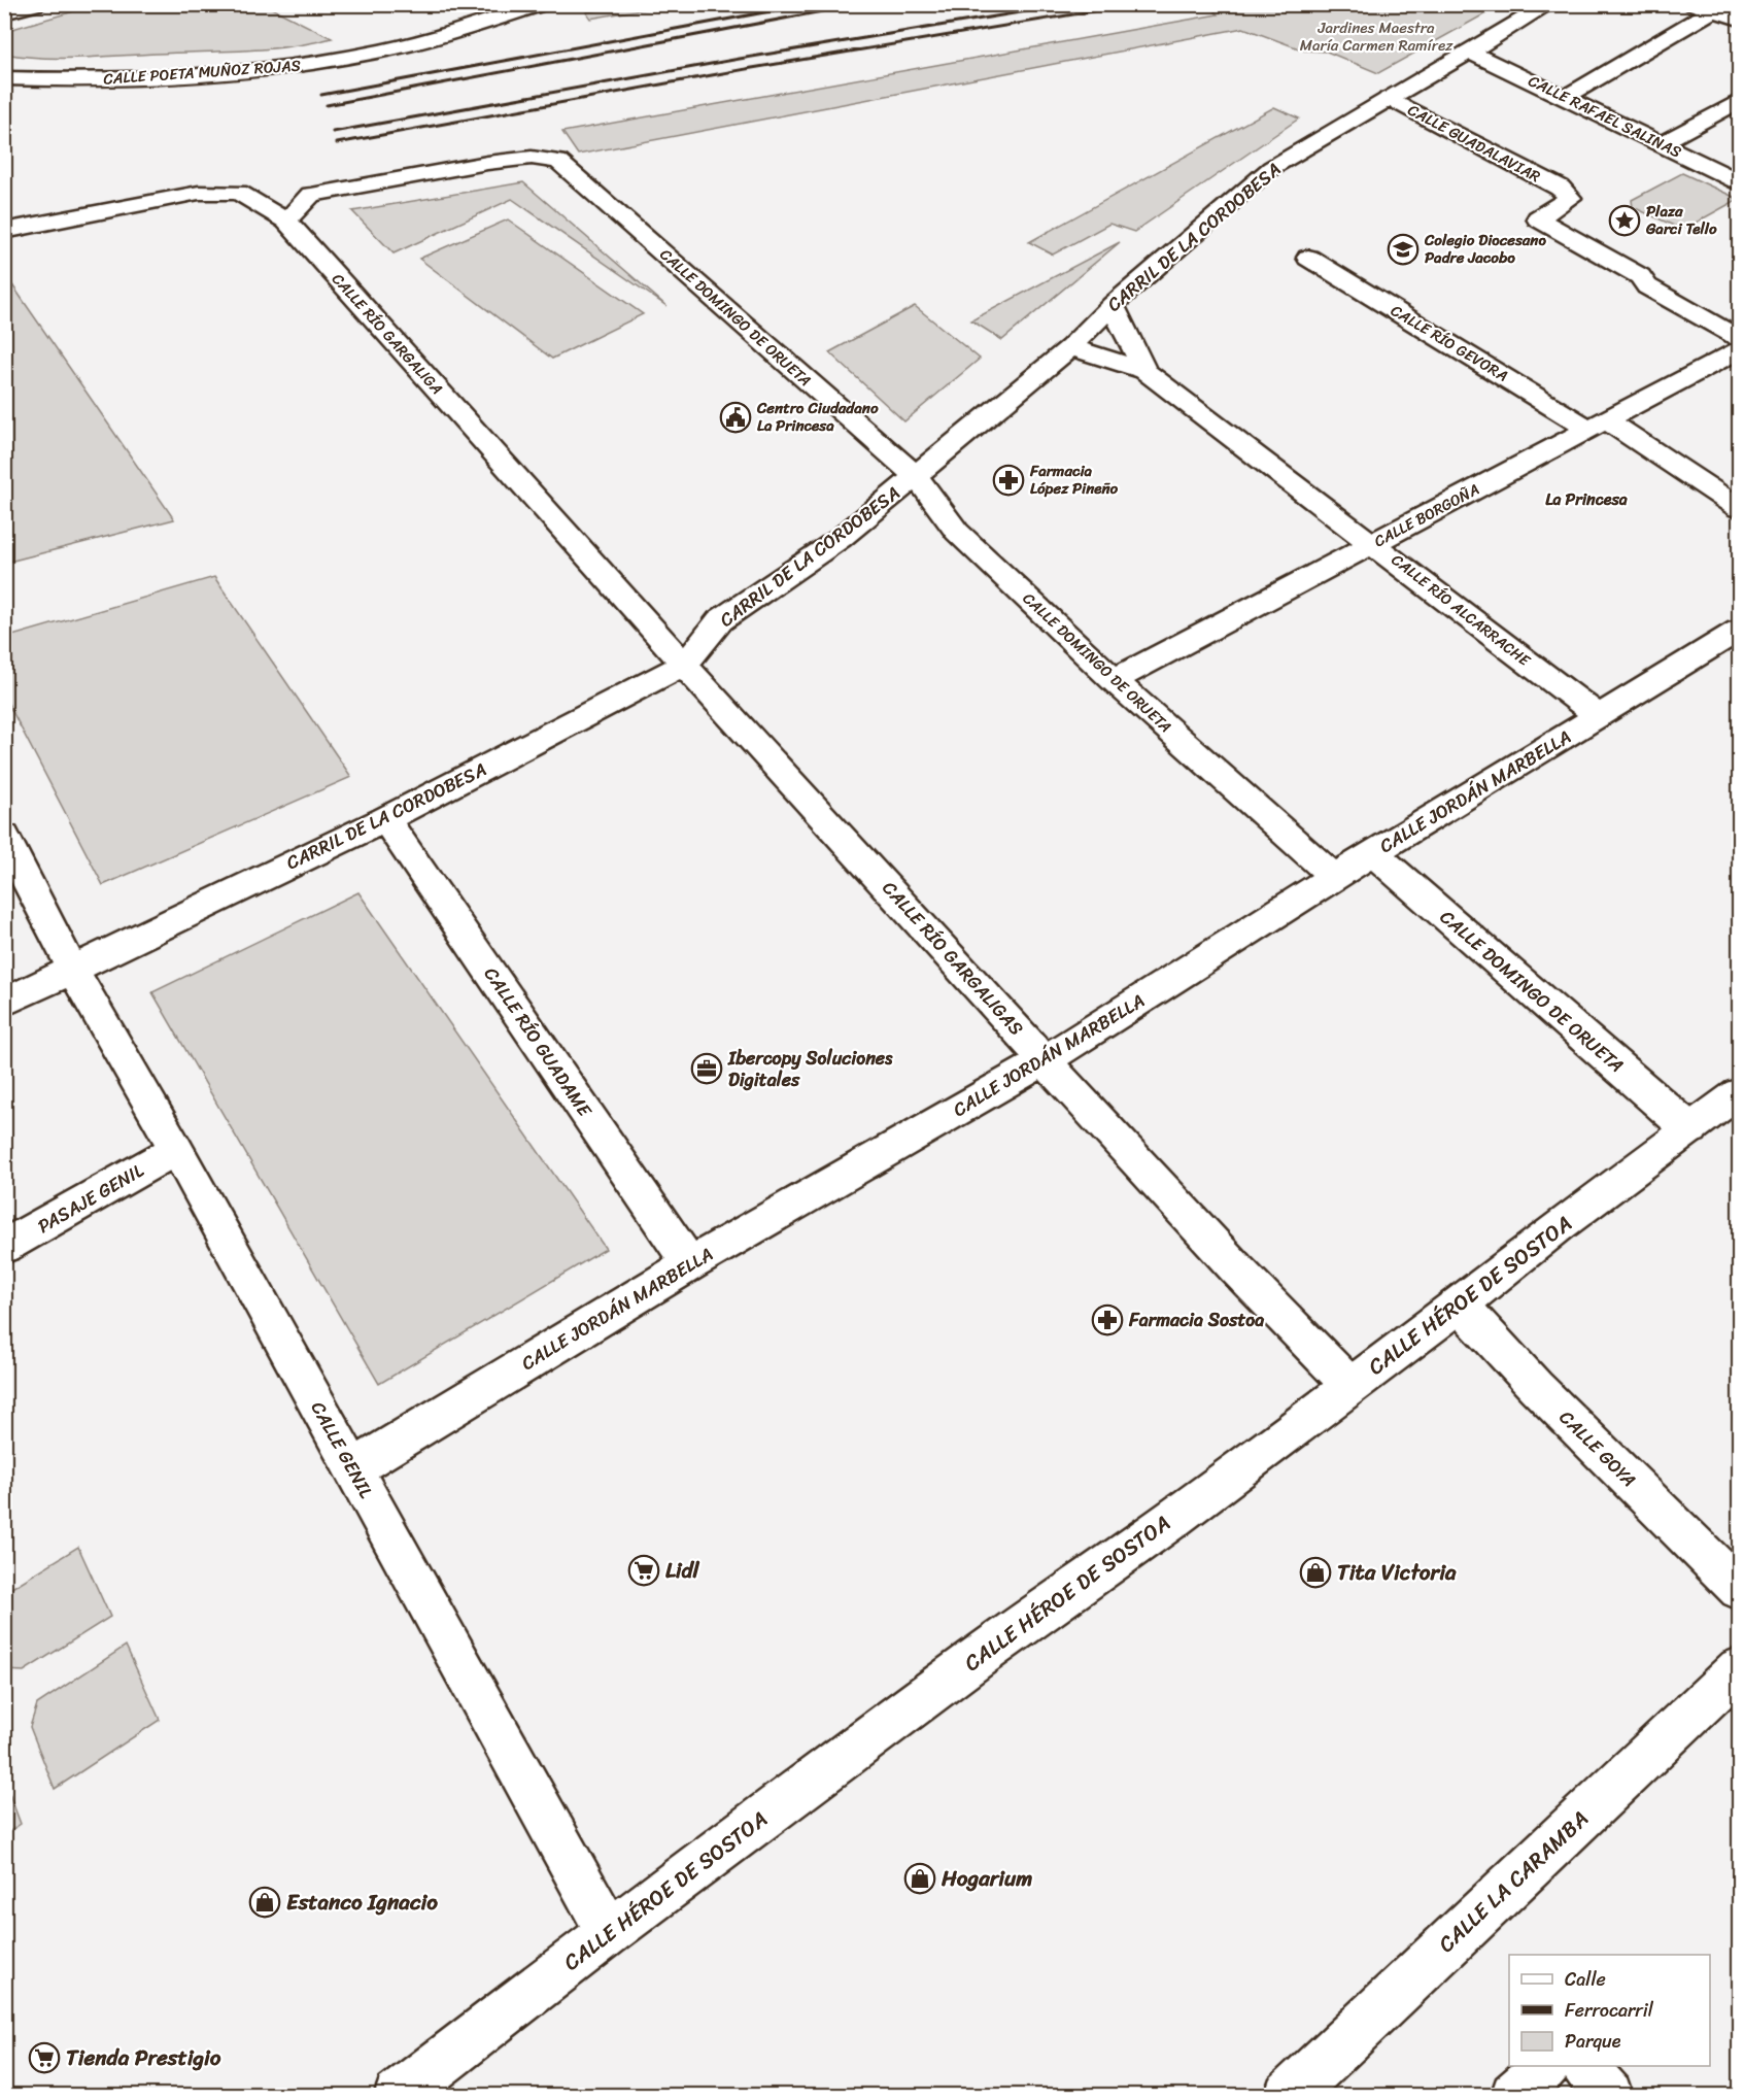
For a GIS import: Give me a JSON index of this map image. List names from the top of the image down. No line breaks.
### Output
{"streets":{"street":["CALLE POETA MUÑOZ ROJAS","CALLE RAFAEL SALINAS","CALLE GUADALAVIAR","CARRIL DE LA CORDOBESA","CALLE DOMINGO DE ORUETA","CALLE RÍO GARGALIGA","CALLE RÍO GEVORA","CALLE BORGOÑA","CALLE RÍO ALCARRACHE","CALLE JORDÁN MARBELLA","CALLE RÍO GARGALIGAS","CALLE RÍO GUADAME","PASAJE GENIL","CALLE HÉROE DE SOSTOA","CALLE GOYA","CALLE GENIL","CALLE LA CARAMBA"]},"crossings":[["CALLE RAFAEL SALINAS","CARRIL DE LA CORDOBESA"],["CALLE GUADALAVIAR","CARRIL DE LA CORDOBESA"],["CARRIL DE LA CORDOBESA","CALLE DOMINGO DE ORUETA"],["CARRIL DE LA CORDOBESA","CALLE RÍO GARGALIGA"],["CARRIL DE LA CORDOBESA","CALLE RÍO ALCARRACHE"],["CARRIL DE LA CORDOBESA","CALLE RÍO GARGALIGAS"],["CARRIL DE LA CORDOBESA","CALLE RÍO GUADAME"],["CARRIL DE LA CORDOBESA","CALLE GENIL"],["CALLE DOMINGO DE ORUETA","CALLE RÍO GARGALIGA"],["CALLE DOMINGO DE ORUETA","CALLE BORGOÑA"],["CALLE DOMINGO DE ORUETA","CALLE JORDÁN MARBELLA"],["CALLE DOMINGO DE ORUETA","CALLE HÉROE DE SOSTOA"],["CALLE RÍO GARGALIGA","CALLE RÍO GARGALIGAS"],["CALLE RÍO GEVORA","CALLE BORGOÑA"],["CALLE BORGOÑA","CALLE RÍO ALCARRACHE"],["CALLE RÍO ALCARRACHE","CALLE JORDÁN MARBELLA"],["CALLE JORDÁN MARBELLA","CALLE RÍO GARGALIGAS"],["CALLE JORDÁN MARBELLA","CALLE RÍO GUADAME"],["CALLE JORDÁN MARBELLA","CALLE GENIL"],["CALLE RÍO GARGALIGAS","CALLE HÉROE DE SOSTOA"],["PASAJE GENIL","CALLE GENIL"],["CALLE HÉROE DE SOSTOA","CALLE GOYA"],["CALLE HÉROE DE SOSTOA","CALLE GENIL"]],"districts":["La Princesa"],"parks":["Jardines Maestra María Carmen Ramírez"],"places":{"place":["Plaza Garci Tello"],"school or university":["Colegio Diocesano Padre Jacobo"],"public building":["Centro Ciudadano La Princesa"],"pharmacy":["Farmacia López Pineño","Farmacia Sostoa"],"office":["Ibercopy Soluciones Digitales"],"supermarket":["Lidl","Tienda Prestigio"],"shop":["Tita Victoria","Hogarium","Estanco Ignacio"]},"legend":["Calle","Ferrocarril","Parque"]}
